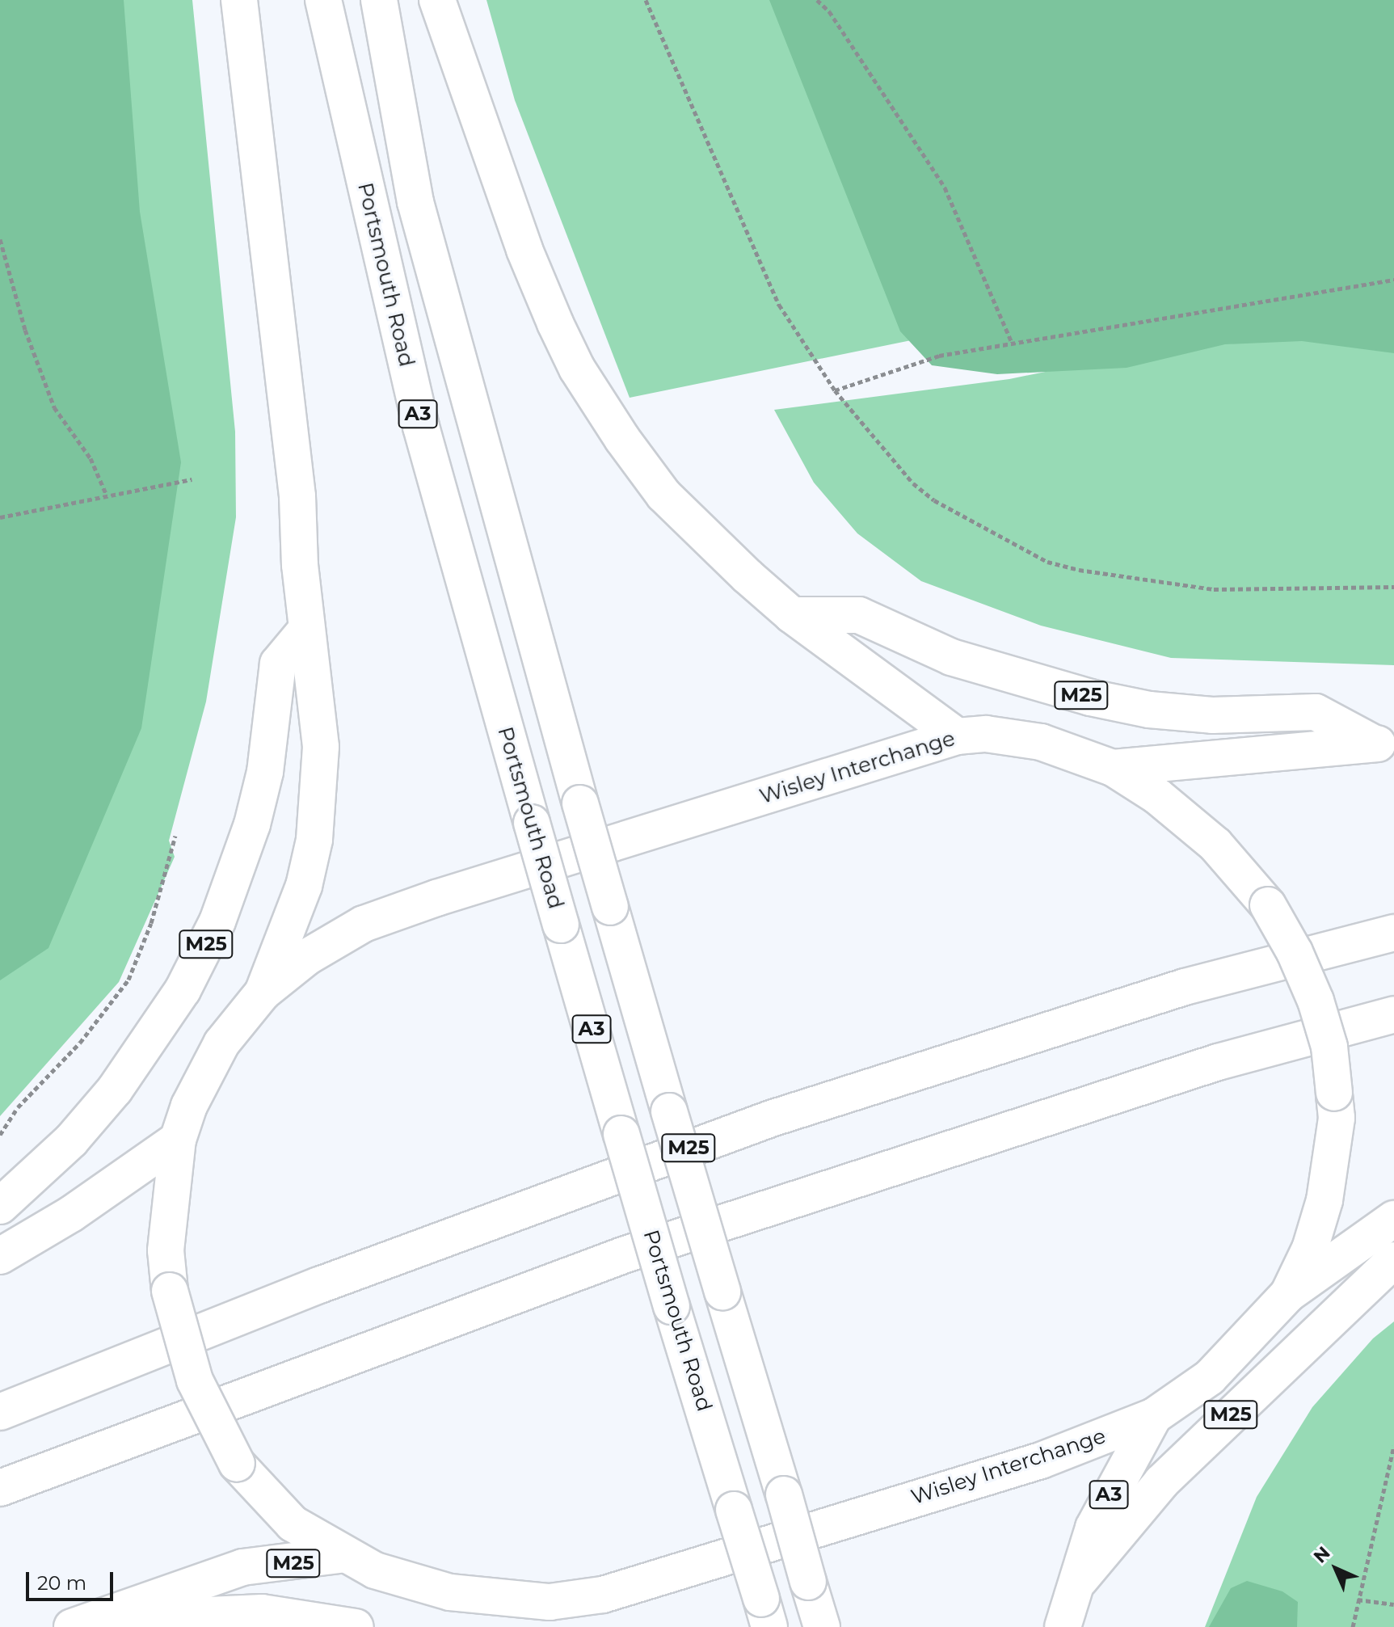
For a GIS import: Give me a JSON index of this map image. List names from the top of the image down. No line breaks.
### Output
{"streets":{"highway":["Portsmouth Road","A3","M25","Wisley Interchange"]},"crossings":[["A3","M25"],["A3","Wisley Interchange"],["M25","Wisley Interchange"]],"scale_bar":"20 m","north":"top left"}
